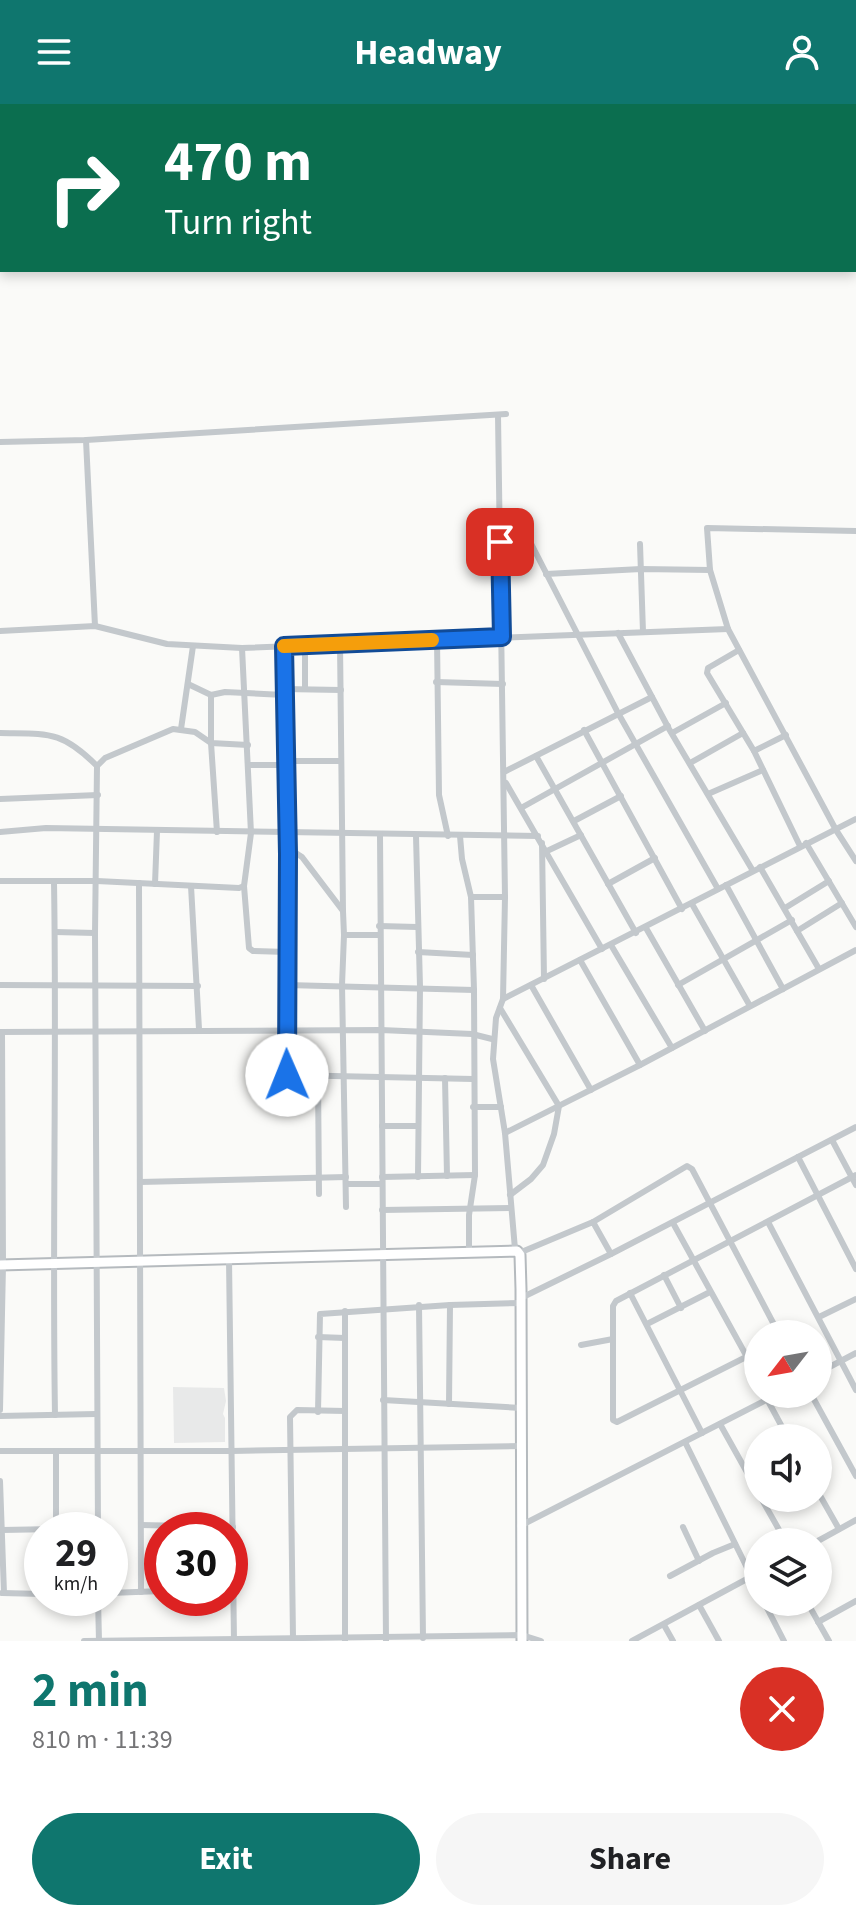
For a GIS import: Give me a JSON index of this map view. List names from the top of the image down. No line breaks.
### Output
{"north":"bottom left","page":{"header":"Headway","turn":["470 m","Turn right"],"speed":"29 km/h","limit":"30","heading":["2 min","810 m · 11:39"],"buttons":["Exit","Share"]}}
